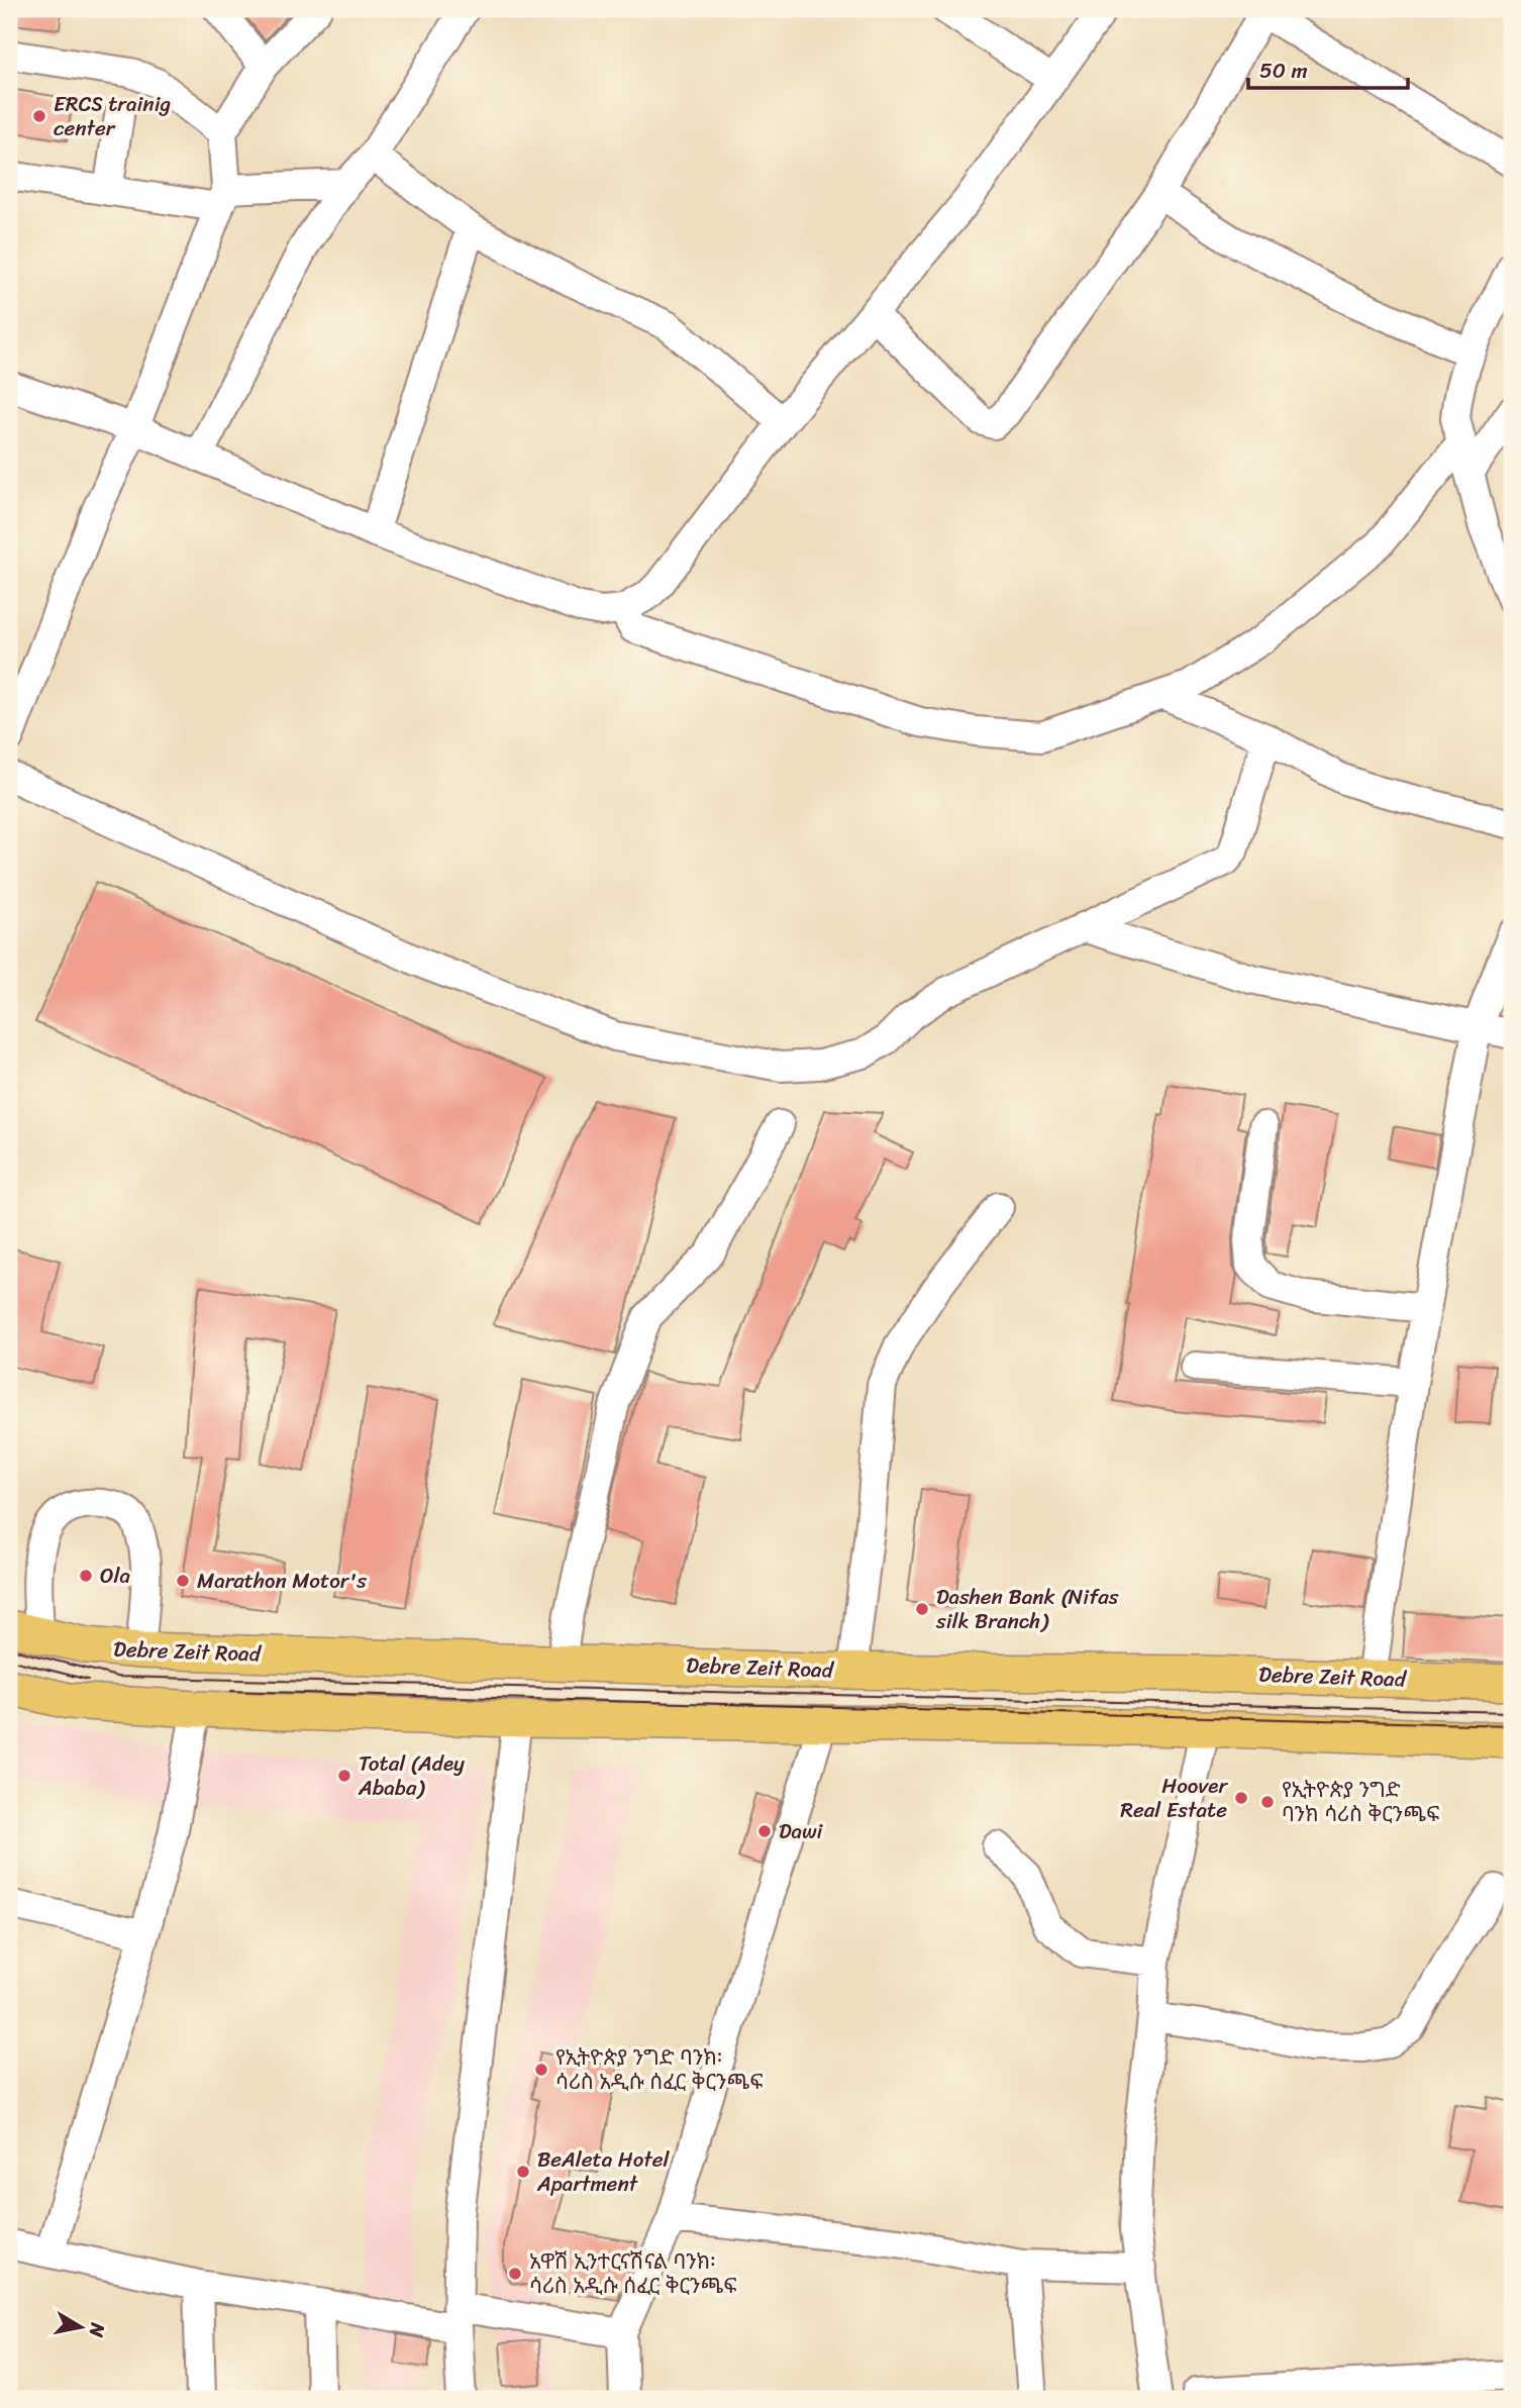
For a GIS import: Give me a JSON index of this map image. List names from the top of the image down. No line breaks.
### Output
{"streets":{"main road":["Debre Zeit Road"]},"places":["ERCS trainig center","Ola","Marathon Motor's","Dashen Bank (Nifas silk Branch)","Total (Adey Ababa)","Hoover Real Estate","የኢትዮጵያ ንግድ ባንክ ሳሪስ ቅርንጫፍ","Dawi","የኢትዮጵያ ንግድ ባንክ፡ ሳሪስ አዲሱ ሰፈር ቅርንጫፍ","BeAleta Hotel Apartment","አዋሽ ኢንተርናሽናል ባንክ፡ ሳሪስ አዲሱ ሰፈር ቅርንጫፍ"],"scale_bar":"50 m","north":"right"}
